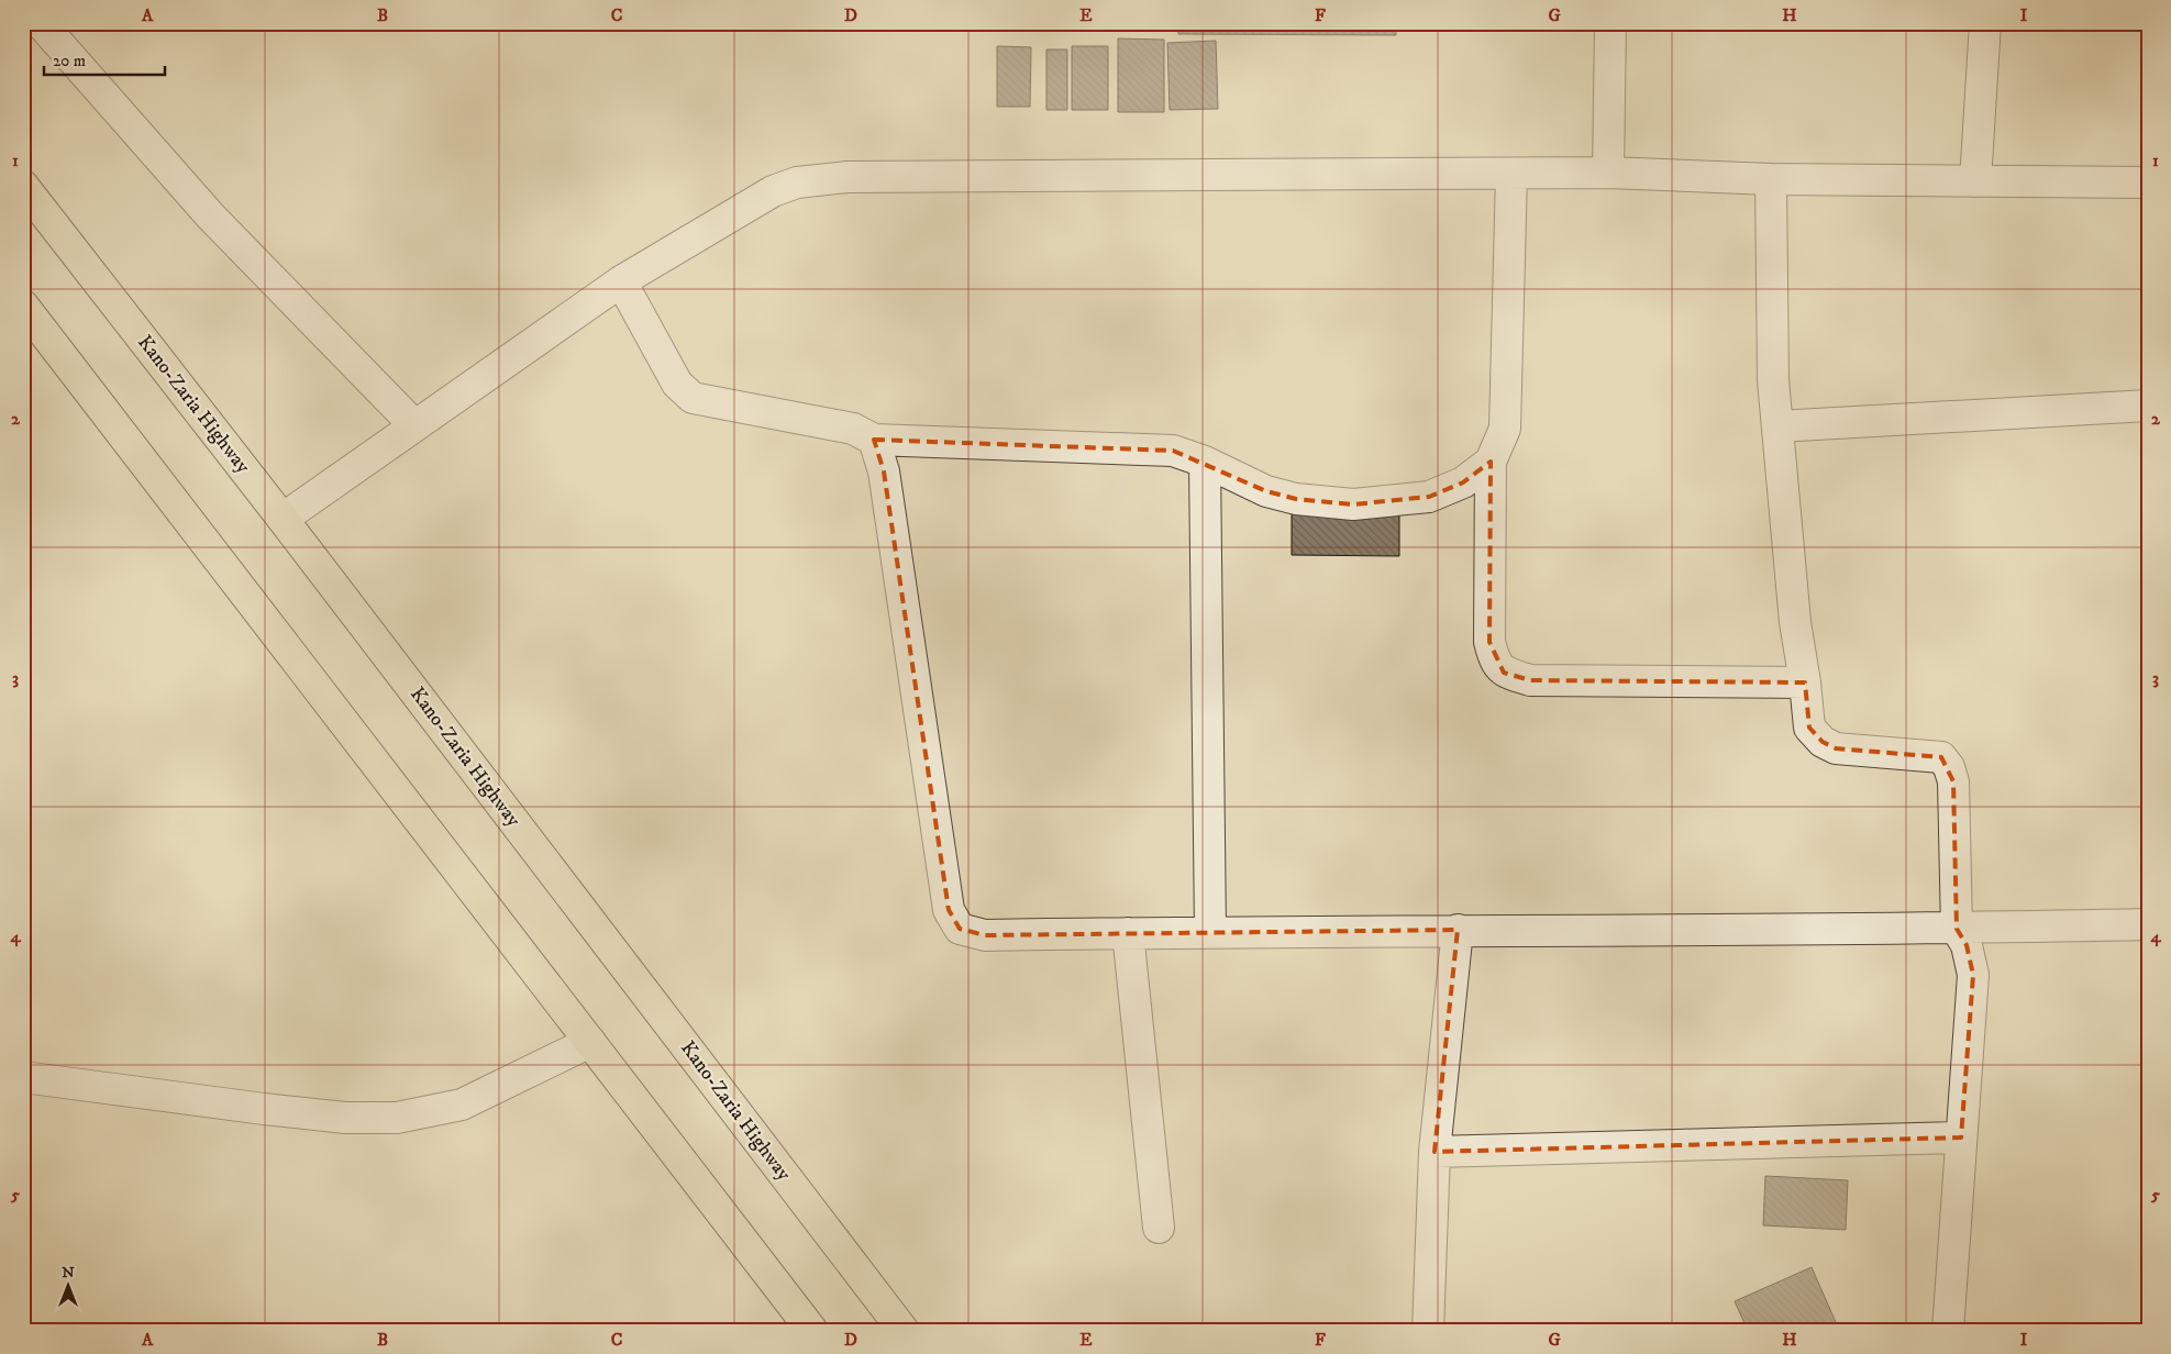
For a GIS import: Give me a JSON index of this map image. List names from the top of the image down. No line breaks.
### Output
{"streets":{"highway":["Kano-Zaria Highway"]},"scale_bar":"20 m","north":"top","grid":{"columns":["A","B","C","D","E","F","G","H","I"],"rows":["1","2","3","4","5"]}}
